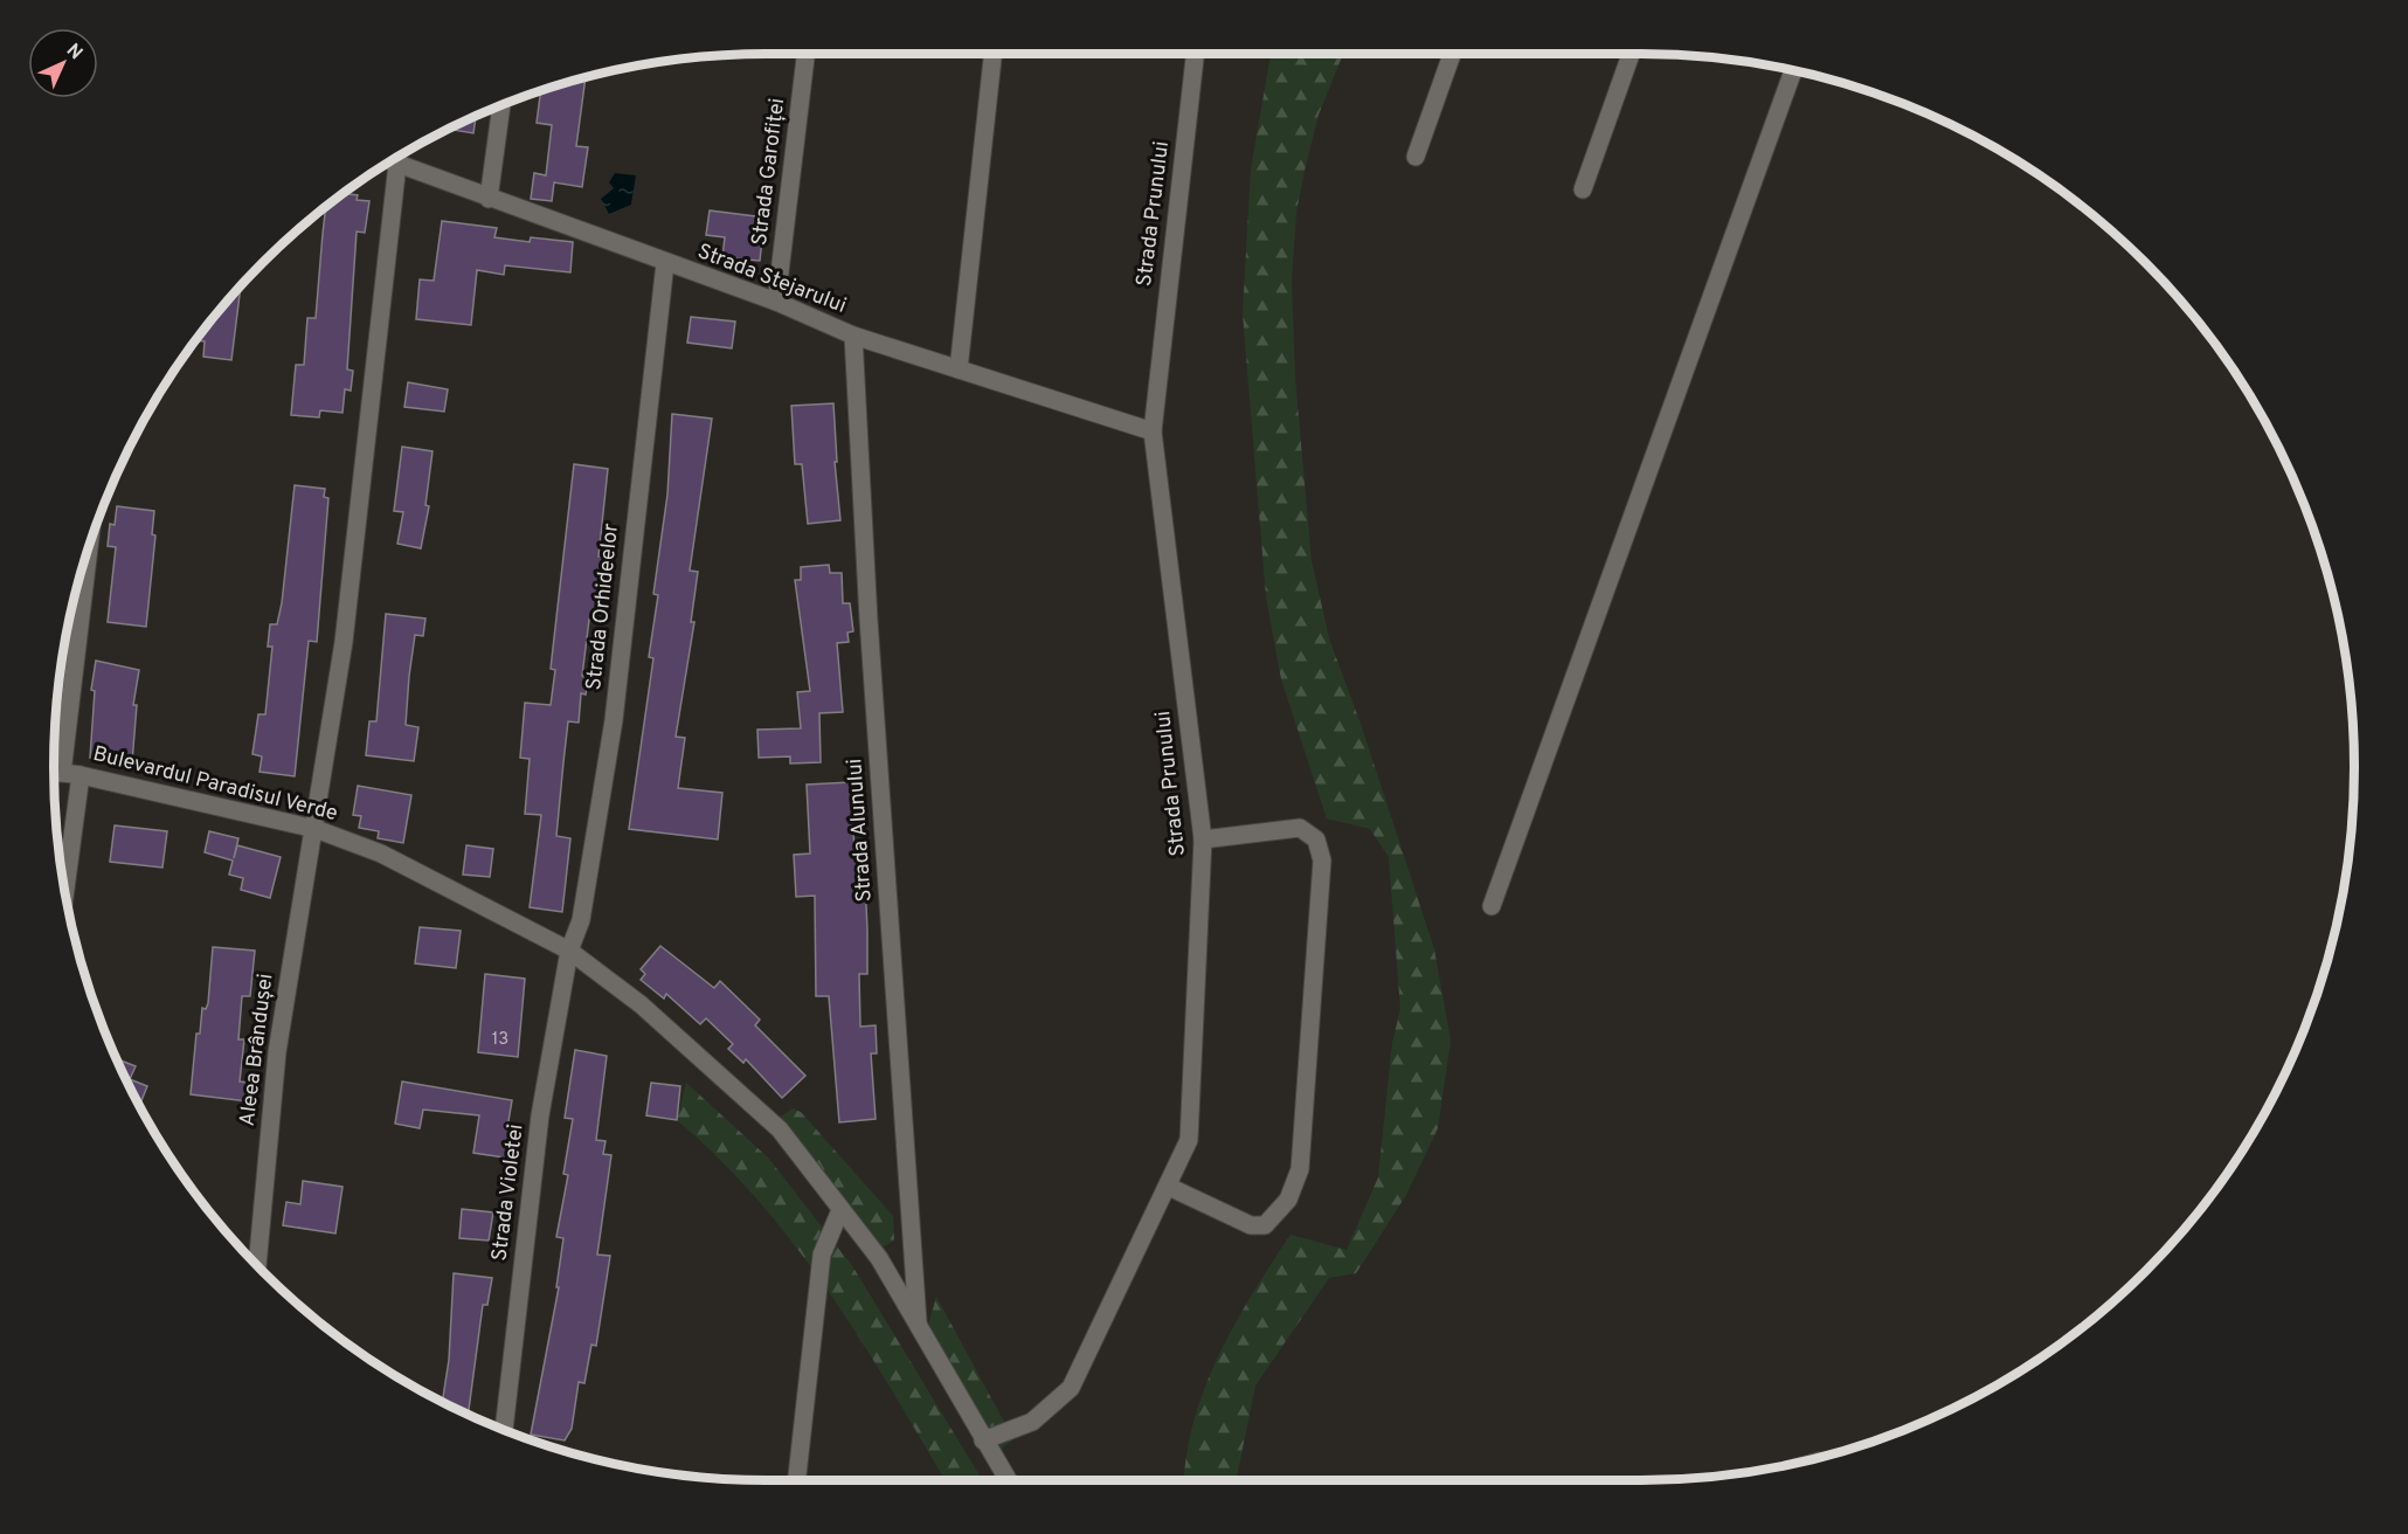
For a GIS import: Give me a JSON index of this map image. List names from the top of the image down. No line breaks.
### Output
{"streets":{"street":["Strada Garofiței","Strada Prunului","Strada Stejarului","Strada Orhideelor","Bulevardul Paradisul Verde","Strada Alunului","Aleea Brândușei","Strada Violetei"]},"crossings":[["Strada Garofiței","Strada Stejarului"],["Strada Prunului","Strada Stejarului"],["Strada Prunului","Bulevardul Paradisul Verde"],["Strada Stejarului","Strada Orhideelor"],["Strada Stejarului","Strada Alunului"],["Strada Orhideelor","Bulevardul Paradisul Verde"],["Strada Orhideelor","Strada Violetei"],["Bulevardul Paradisul Verde","Strada Alunului"],["Bulevardul Paradisul Verde","Aleea Brândușei"],["Bulevardul Paradisul Verde","Strada Violetei"]],"house_numbers":["13"],"north":"top right"}
